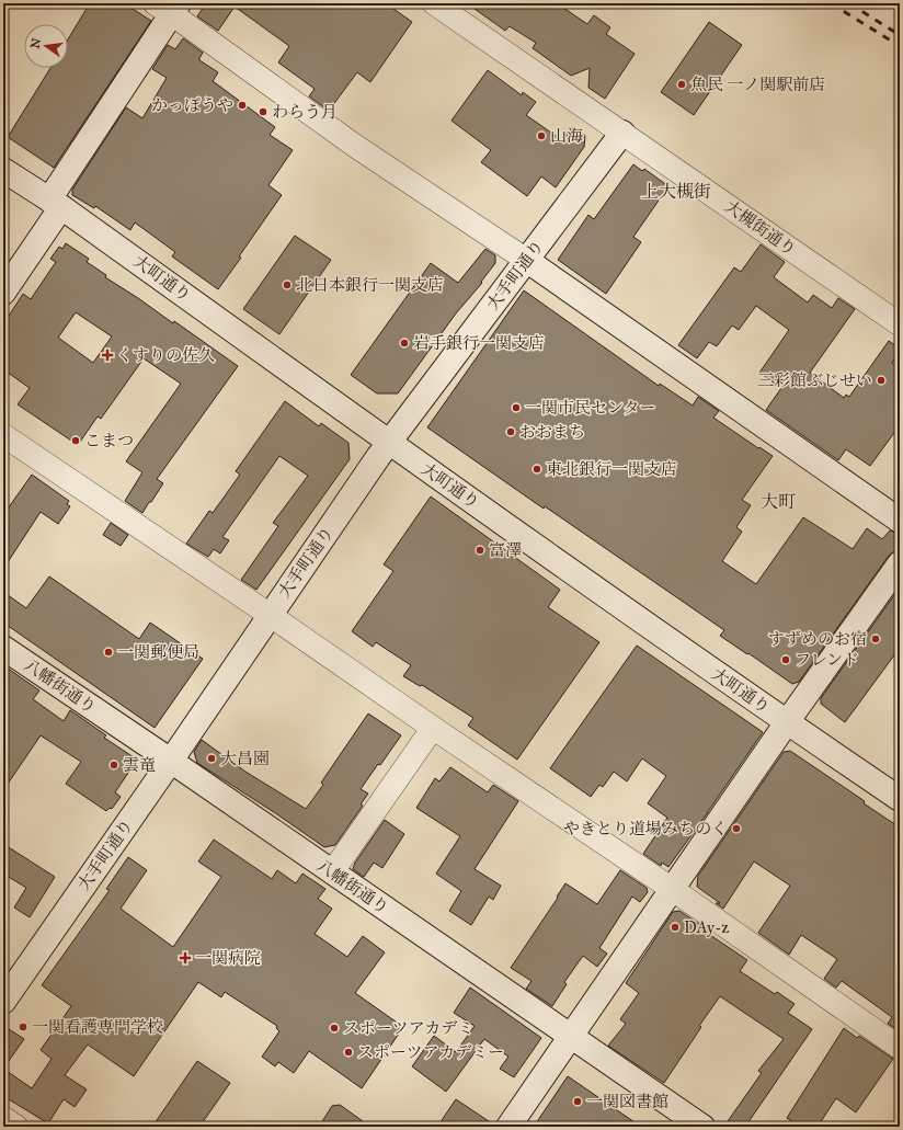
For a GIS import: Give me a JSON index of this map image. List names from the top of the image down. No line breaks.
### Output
{"streets":{"street":["大槻街通り","大手町通り","大町通り","八幡街通り"]},"crossings":[["大槻街通り","大手町通り"],["大手町通り","大町通り"],["大手町通り","八幡街通り"]],"districts":["上大槻街","大町"],"places":{"other":["魚民 一ノ関駅前店","かっぽうや","わらう月","山海","北日本銀行一関支店","岩手銀行一関支店","三彩館ぶじせい","一関市民センター","おおまち","こまつ","東北銀行一関支店","富澤","すずめのお宿","一関郵便局","フレンド","大昌園","雲竜","やきとり道場みちのく","DAy-z","一関看護専門学校","スポーツアカデミ","スポーツアカデミー","一関図書館"],"health":["くすりの佐久","一関病院"]},"north":"left"}
